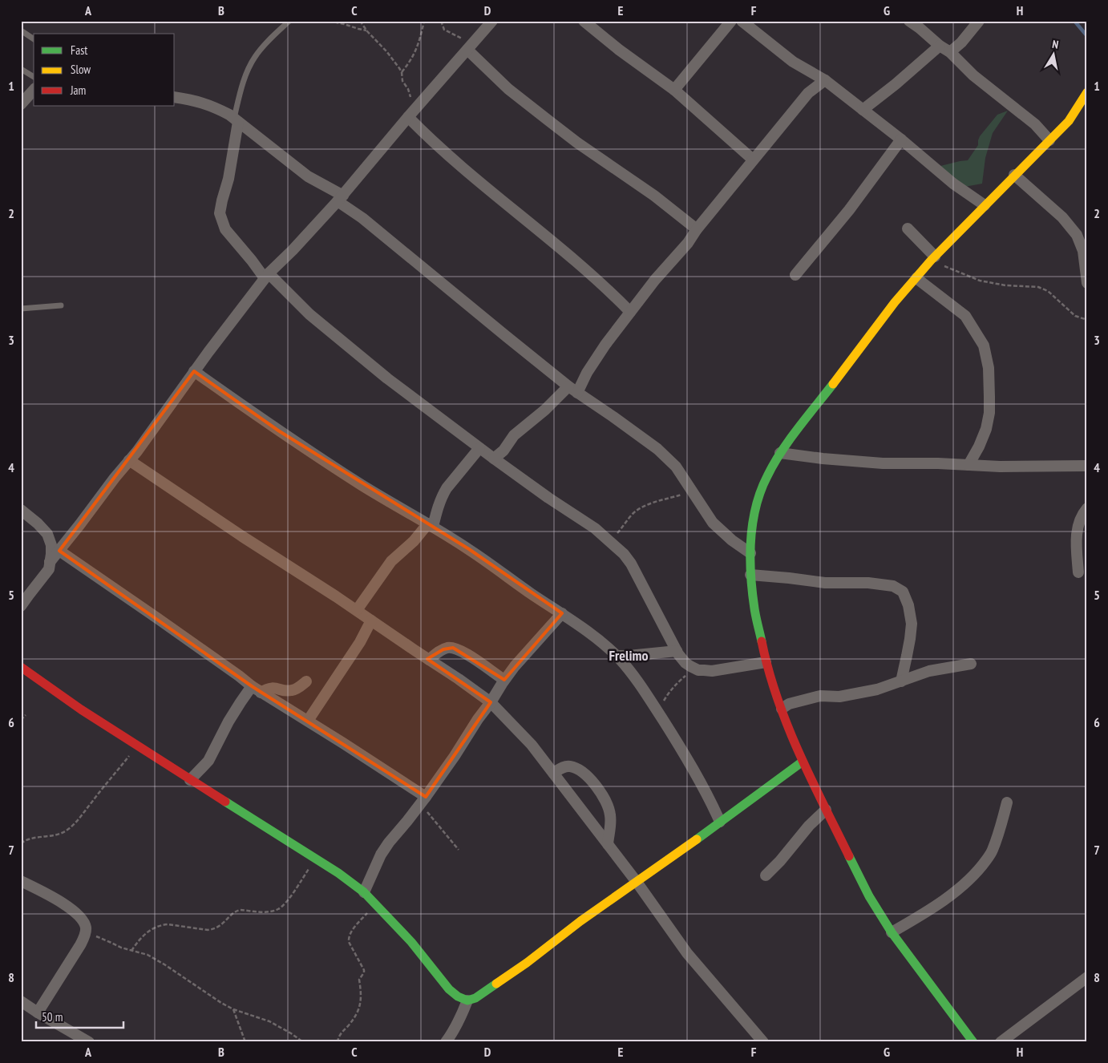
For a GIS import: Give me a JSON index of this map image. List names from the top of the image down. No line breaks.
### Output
{"districts":["Frelimo"],"legend":["Fast","Slow","Jam"],"scale_bar":"50 m","north":"top","grid":{"columns":["A","B","C","D","E","F","G","H"],"rows":["1","2","3","4","5","6","7","8"]}}
